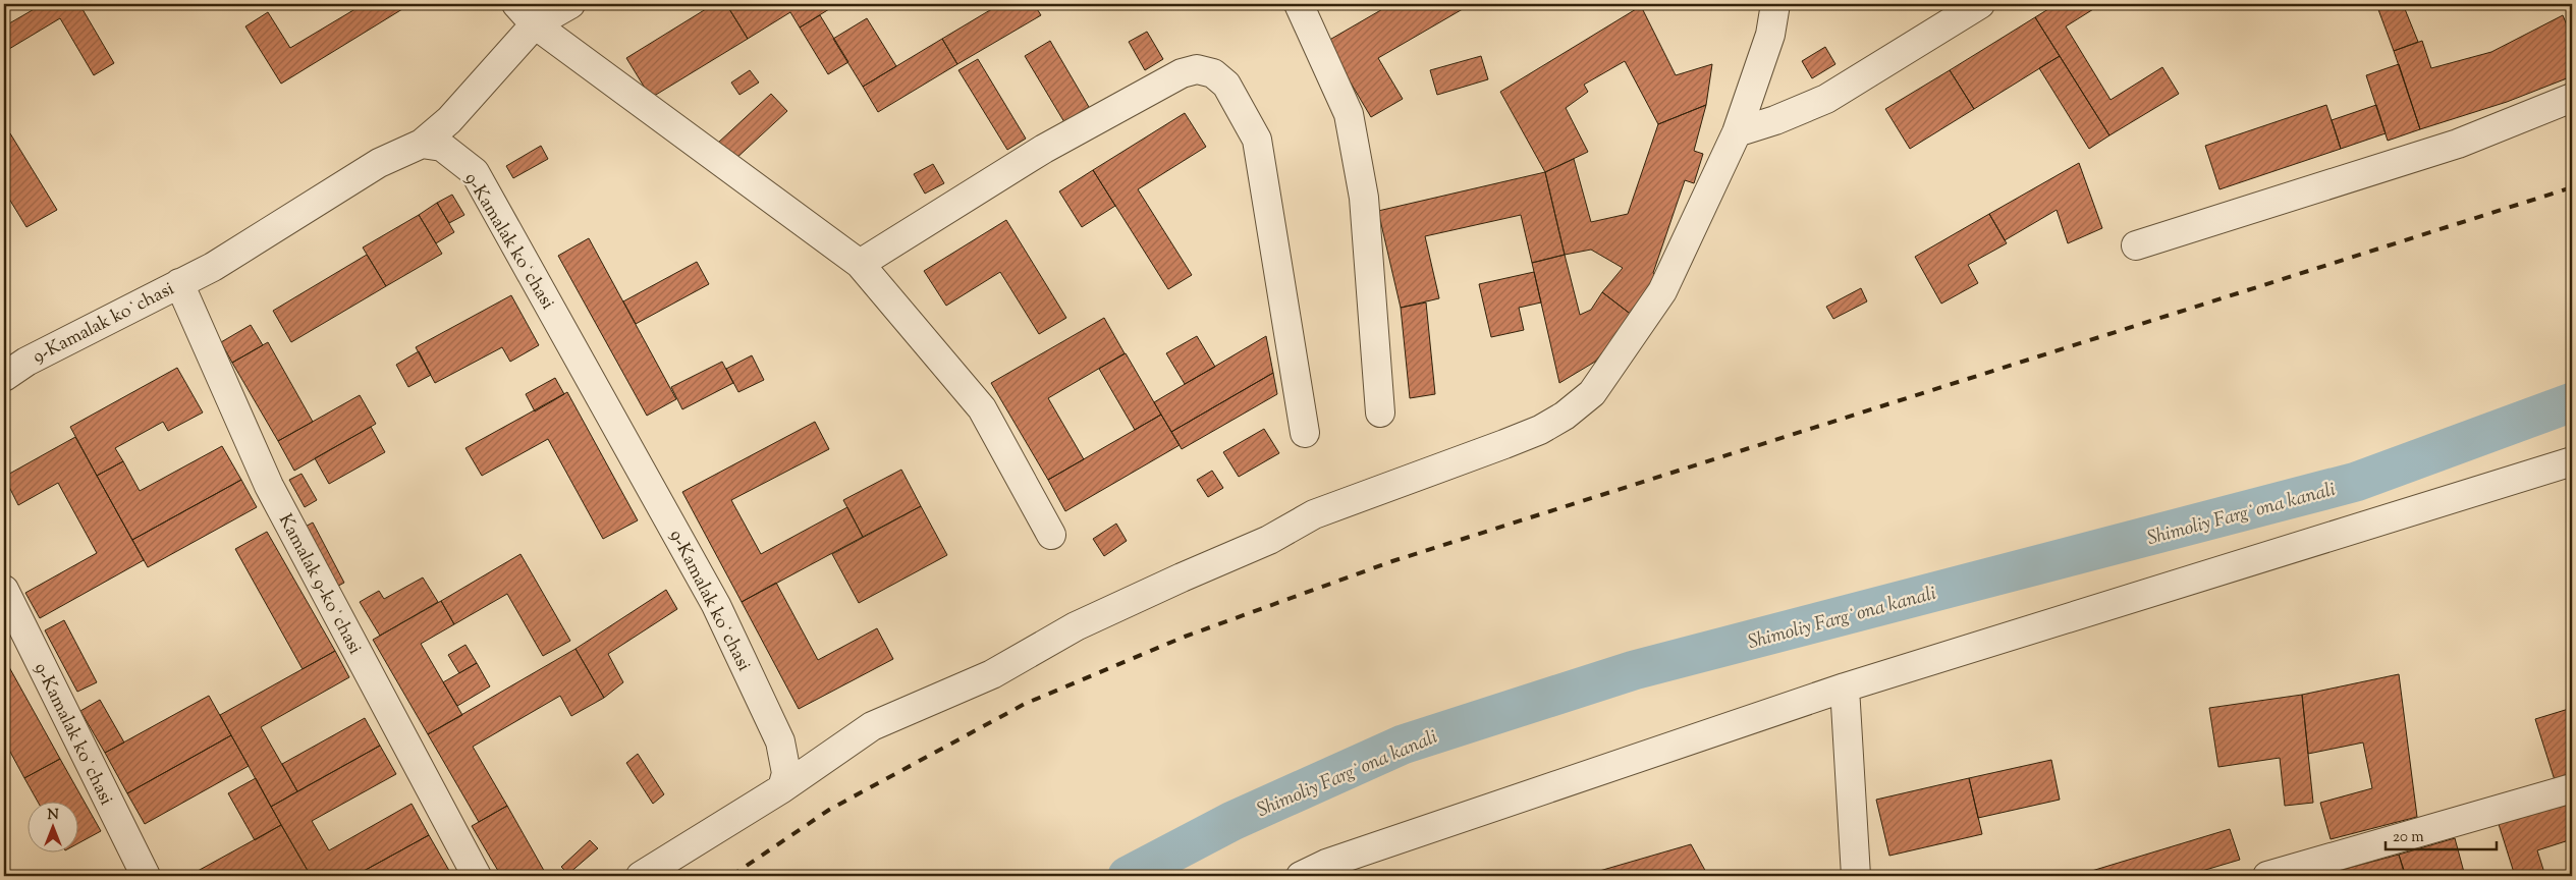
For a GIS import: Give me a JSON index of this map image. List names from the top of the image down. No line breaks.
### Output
{"streets":{"street":["9-Kamalak koʻchasi","Kamalak 9-koʻchasi"]},"crossings":[["9-Kamalak koʻchasi","Kamalak 9-koʻchasi"]],"water":["Shimoliy Fargʻona kanali"],"scale_bar":"20 m","north":"top"}
